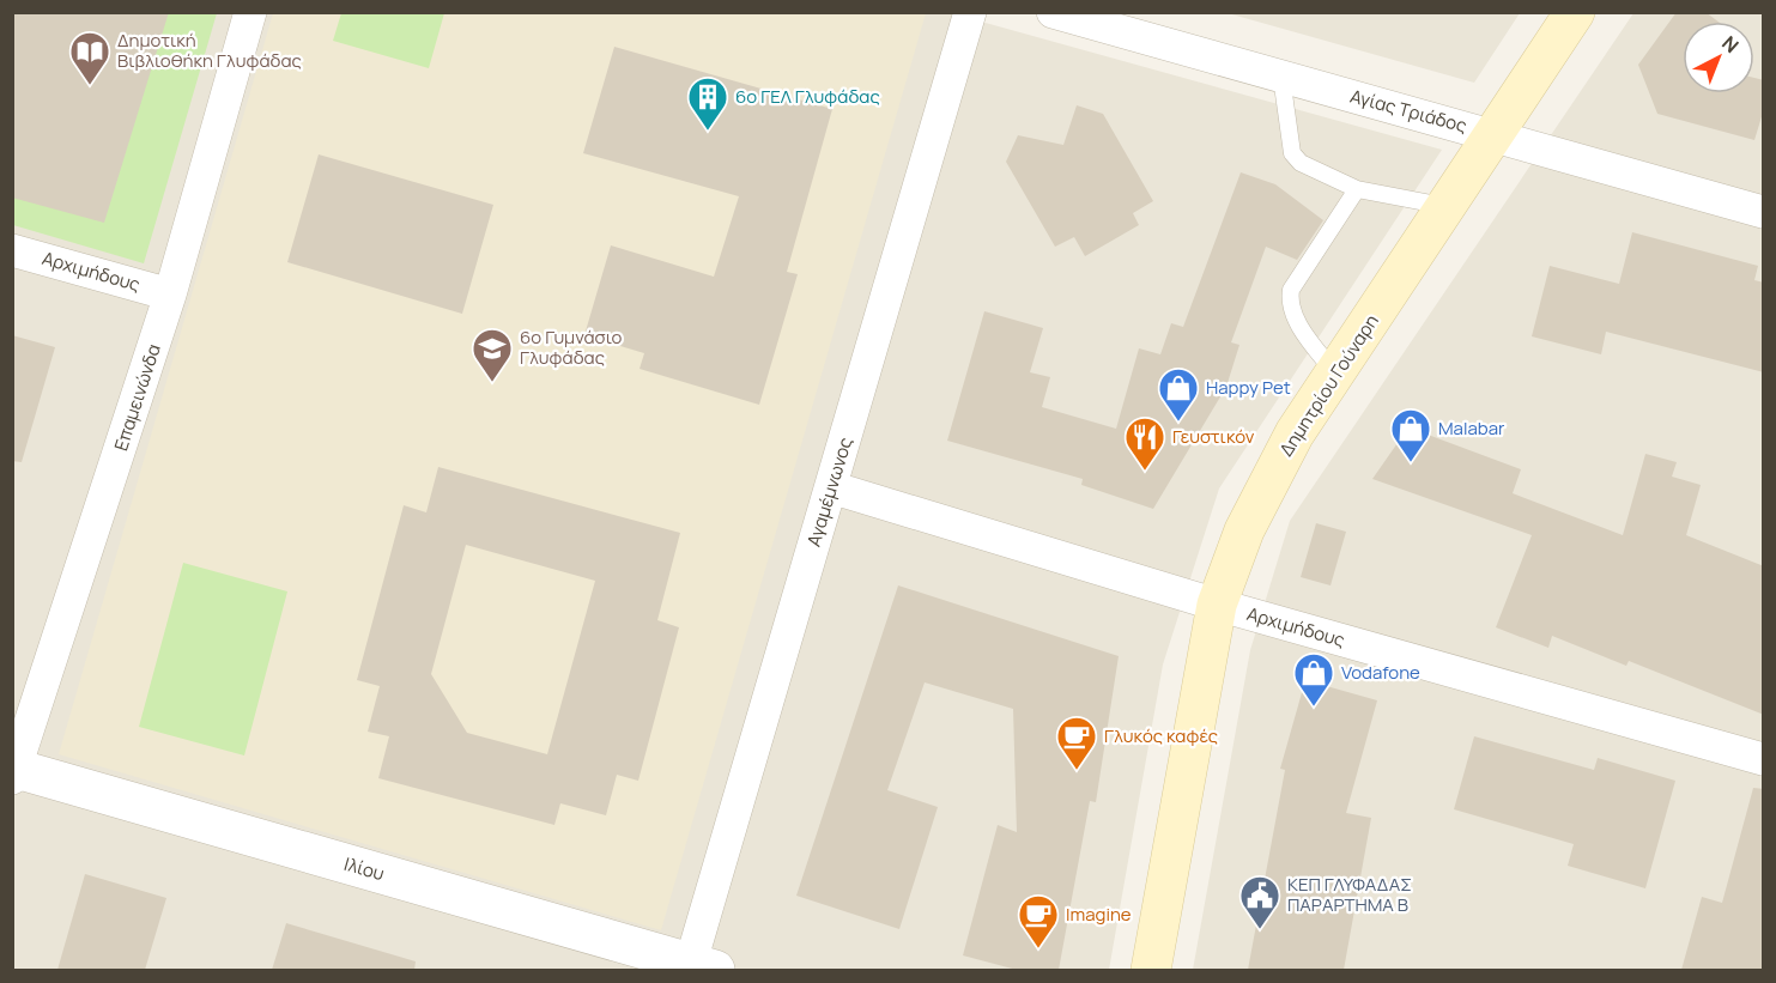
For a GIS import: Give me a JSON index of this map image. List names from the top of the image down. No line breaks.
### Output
{"streets":{"main road":["Δημητρίου Γούναρη"],"street":["Αγίας Τριάδος","Αρχιμήδους","Επαμεινώνδα","Αγαμέμνωνος","Ιλίου"]},"crossings":[["Αγίας Τριάδος","Δημητρίου Γούναρη"],["Αρχιμήδους","Δημητρίου Γούναρη"],["Αρχιμήδους","Επαμεινώνδα"],["Αρχιμήδους","Αγαμέμνωνος"],["Επαμεινώνδα","Ιλίου"],["Αγαμέμνωνος","Ιλίου"]],"places":{"library":["Δημοτική Βιβλιοθήκη Γλυφάδας"],"building":["6ο ΓΕΛ Γλυφάδας"],"school or university":["6ο Γυμνάσιο Γλυφάδας"],"shop":["Happy Pet","Malabar","Vodafone"],"restaurant":["Γευστικόν"],"cafe":["Γλυκός καφές","Imagine"],"public building":["ΚΕΠ ΓΛΥΦΑΔΑΣ ΠΑΡΑΡΤΗΜΑ Β"]},"north":"top right"}
